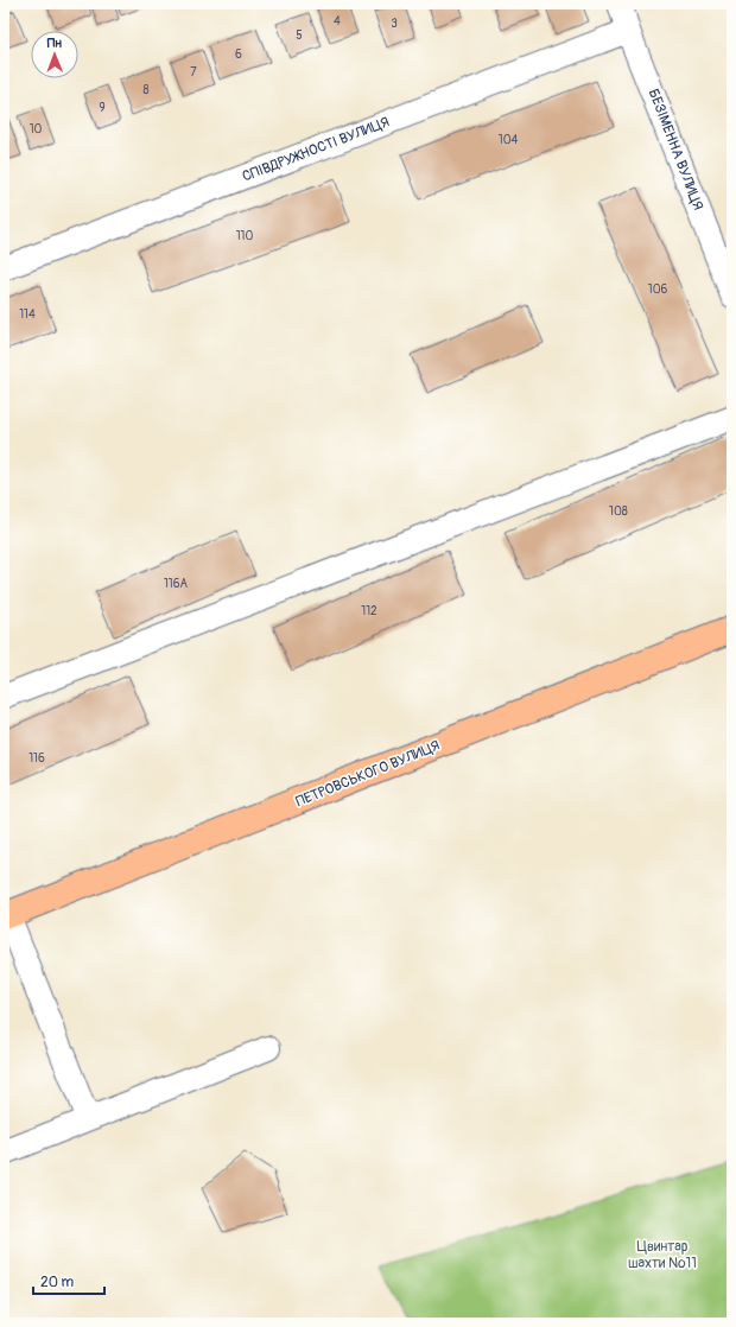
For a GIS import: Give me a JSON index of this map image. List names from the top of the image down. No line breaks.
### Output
{"streets":{"main road":["ПЕТРОВСЬКОГО ВУЛИЦЯ"],"street":["СПІВДРУЖНОСТІ ВУЛИЦЯ","БЕЗІМЕННА ВУЛИЦЯ"]},"crossings":[["СПІВДРУЖНОСТІ ВУЛИЦЯ","БЕЗІМЕННА ВУЛИЦЯ"]],"parks":["Цвинтар шахти №11"],"house_numbers":["4","3","5","6","7","8","9","10","104","110","106","114","108","116А","112","116"],"scale_bar":"20 m","north":"top"}
